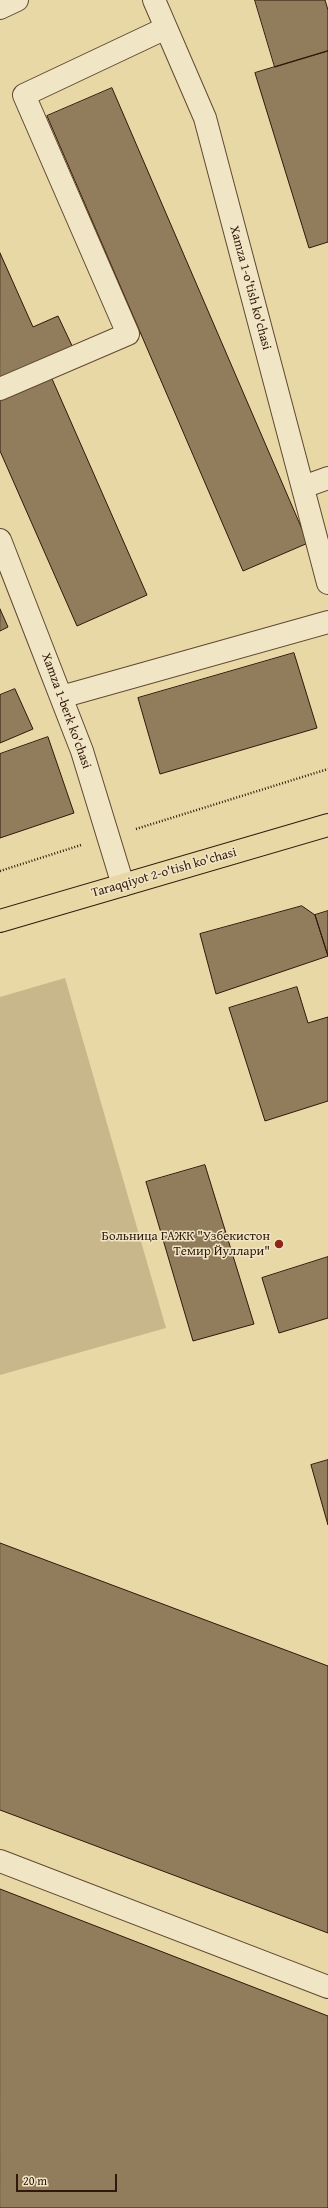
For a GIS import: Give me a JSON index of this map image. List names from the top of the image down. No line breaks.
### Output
{"streets":{"main road":["Taraqqiyot 2-o'tish ko'chasi"],"lane":["Xamza 1-o'tish ko'chasi","Xamza 1-berk ko'chasi"]},"crossings":[["Xamza 1-berk ko'chasi","Taraqqiyot 2-o'tish ko'chasi"]],"places":["Больница ГАЖК \"Узбекистон Темир Йуллари\""],"scale_bar":"20 m"}
